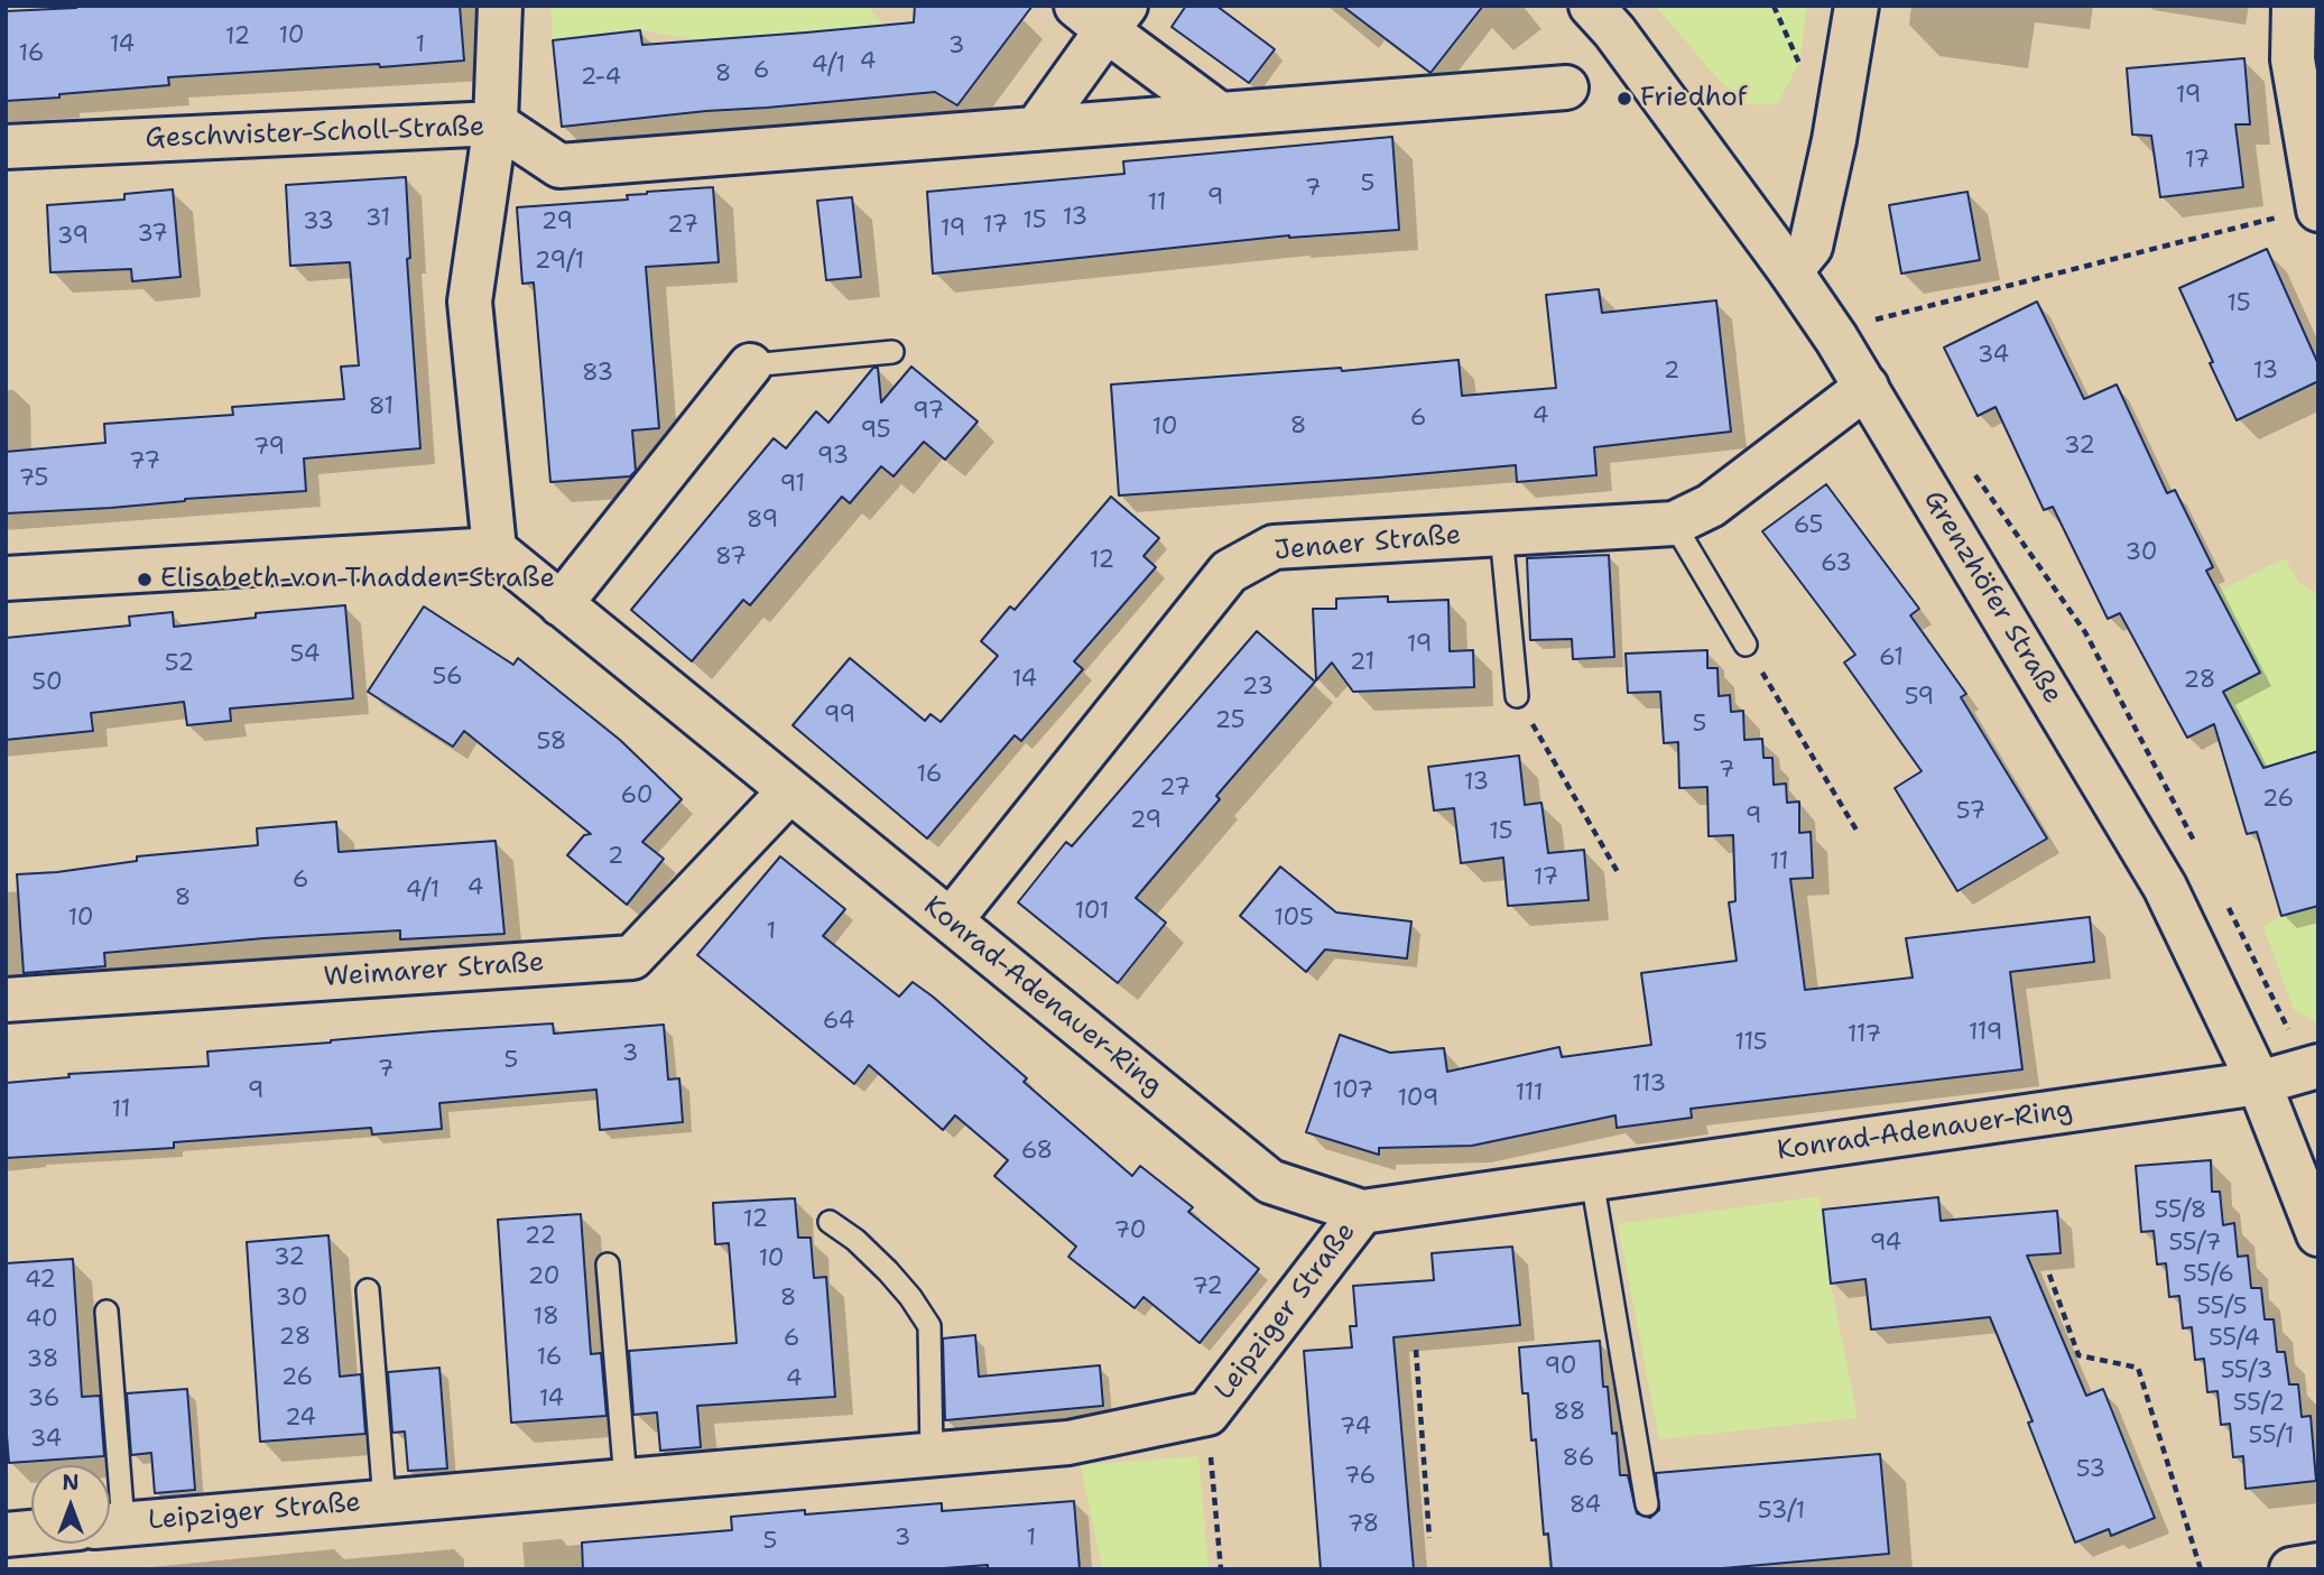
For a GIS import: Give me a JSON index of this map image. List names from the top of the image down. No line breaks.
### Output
{"streets":{"street":["Geschwister-Scholl-Straße","Jenaer Straße","Grenzhöfer Straße","Weimarer Straße","Konrad-Adenauer-Ring","Leipziger Straße"]},"crossings":[["Jenaer Straße","Grenzhöfer Straße"],["Jenaer Straße","Konrad-Adenauer-Ring"],["Grenzhöfer Straße","Konrad-Adenauer-Ring"],["Weimarer Straße","Konrad-Adenauer-Ring"],["Konrad-Adenauer-Ring","Leipziger Straße"]],"places":["Friedhof","Elisabeth-von-Thadden-Straße"],"house_numbers":["10","12","14","1","3","16","4","4/1","6","8","2-4","19","17","5","7","9","11","13","31","15","33","29","27","17","19","37","39","29/1","15","34","2","13","83","81","97","4","6","8","10","95","32","79","93","77","75","91","89","65","30","87","12","63","19","54","61","21","52","56","14","28","50","23","59","99","25","5","58","7","16","13","27","60","26","57","9","29","15","2","11","17","6","4","4/1","8","101","10","105","1","64","119","117","115","3","5","7","113","9","107","111","109","11","68","55/8","12","70","22","94","55/7","32","10","55/6","20","42","72","30","8","55/5","18","40","28","6","55/4","16","38","90","55/3","26","4","36","14","55/2","88","24","74","55/1","34","86","53","76","84","53/1","78","3","1","5"],"north":"top"}
